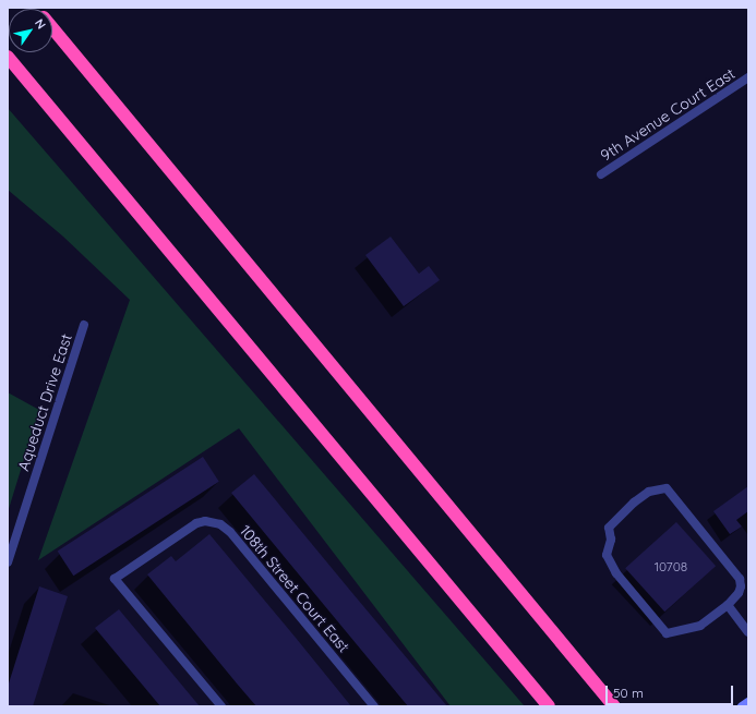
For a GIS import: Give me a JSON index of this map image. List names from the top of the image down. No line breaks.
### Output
{"streets":{"street":["9th Avenue Court East","Aqueduct Drive East","108th Street Court East"]},"house_numbers":["10708"],"scale_bar":"50 m","north":"top right"}
